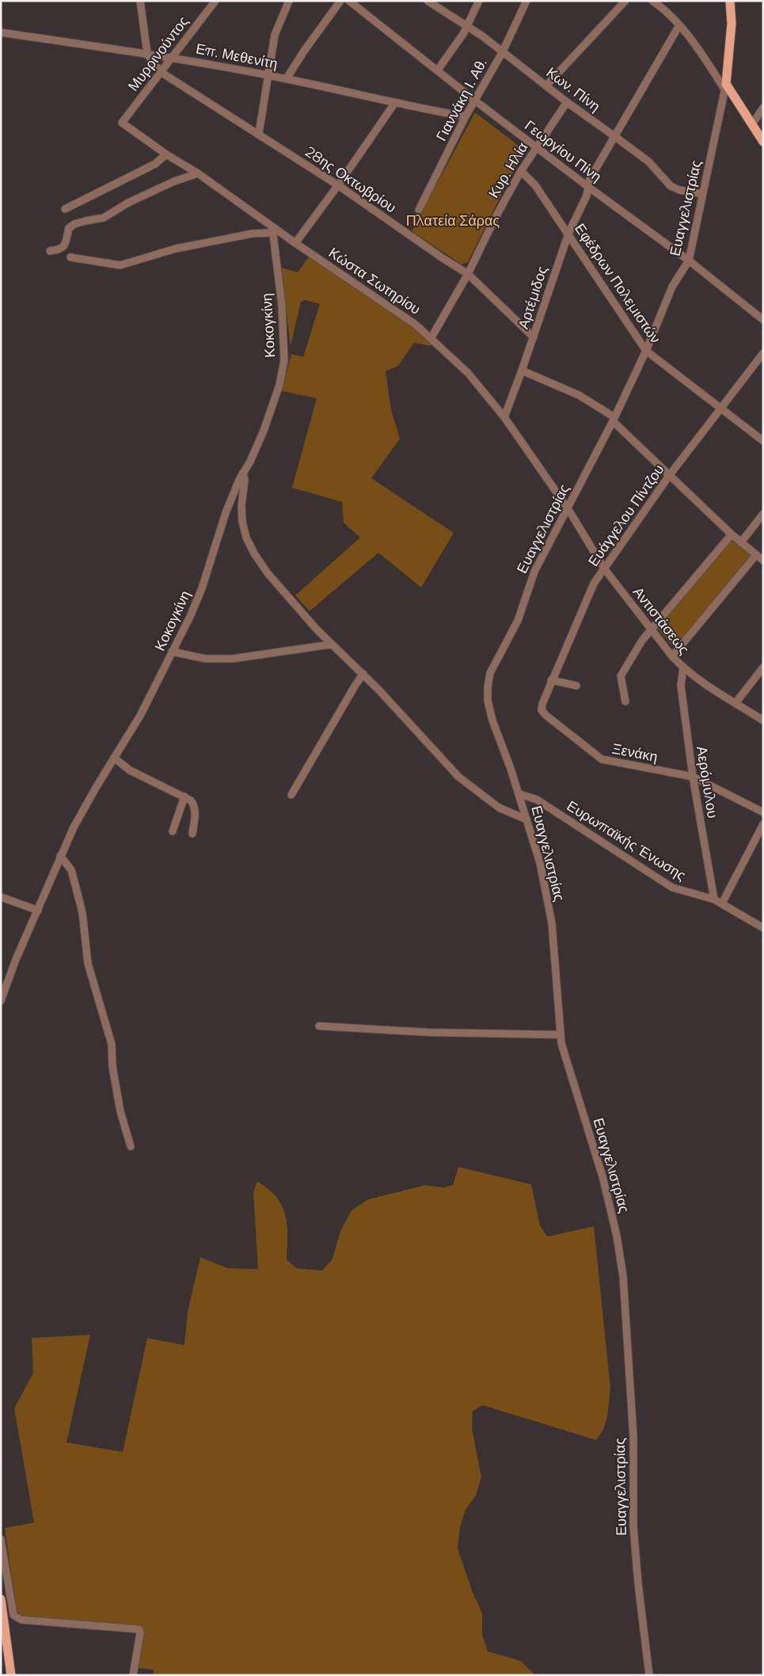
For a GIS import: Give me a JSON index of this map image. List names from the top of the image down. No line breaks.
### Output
{"streets":{"street":["Μυρρινούντος","Επ. Μεθενίτη","Κων. Πίνη","Γιαννάκη Ι. Αθ.","Γεωργίου Πίνη","Κυρ. Ηλία","28ης Οκτωβρίου","Ευαγγελιστρίας","Κώστα Σωτηρίου","Εφέδρων Πολεμιστών","Αρτέμιδος","Κοκογκίνη","Ευάγγελου Πίντζου","Αντιστάσεως","Ξενάκη","Αερόμυλου","Ευρωπαϊκής Ένωσης"]},"crossings":[["Μυρρινούντος","Επ. Μεθενίτη"],["Μυρρινούντος","28ης Οκτωβρίου"],["Μυρρινούντος","Κώστα Σωτηρίου"],["Επ. Μεθενίτη","Γιαννάκη Ι. Αθ."],["Κων. Πίνη","Γιαννάκη Ι. Αθ."],["Κων. Πίνη","Κυρ. Ηλία"],["Κων. Πίνη","Ευαγγελιστρίας"],["Κων. Πίνη","Αρτέμιδος"],["Γιαννάκη Ι. Αθ.","Γεωργίου Πίνη"],["Γεωργίου Πίνη","Κυρ. Ηλία"],["Γεωργίου Πίνη","Ευαγγελιστρίας"],["Γεωργίου Πίνη","Αρτέμιδος"],["Κυρ. Ηλία","28ης Οκτωβρίου"],["Κυρ. Ηλία","Κώστα Σωτηρίου"],["Κυρ. Ηλία","Εφέδρων Πολεμιστών"],["28ης Οκτωβρίου","Αρτέμιδος"],["Ευαγγελιστρίας","Κώστα Σωτηρίου"],["Ευαγγελιστρίας","Εφέδρων Πολεμιστών"],["Ευαγγελιστρίας","Αντιστάσεως"],["Ευαγγελιστρίας","Ευρωπαϊκής Ένωσης"],["Κώστα Σωτηρίου","Αρτέμιδος"],["Κώστα Σωτηρίου","Κοκογκίνη"],["Κώστα Σωτηρίου","Αντιστάσεως"],["Εφέδρων Πολεμιστών","Αρτέμιδος"],["Εφέδρων Πολεμιστών","Ευάγγελου Πίντζου"],["Ευάγγελου Πίντζου","Αντιστάσεως"],["Ευάγγελου Πίντζου","Ξενάκη"],["Αντιστάσεως","Αερόμυλου"],["Ξενάκη","Αερόμυλου"],["Αερόμυλου","Ευρωπαϊκής Ένωσης"]],"parks":["Πλατεία Σάρας"]}
